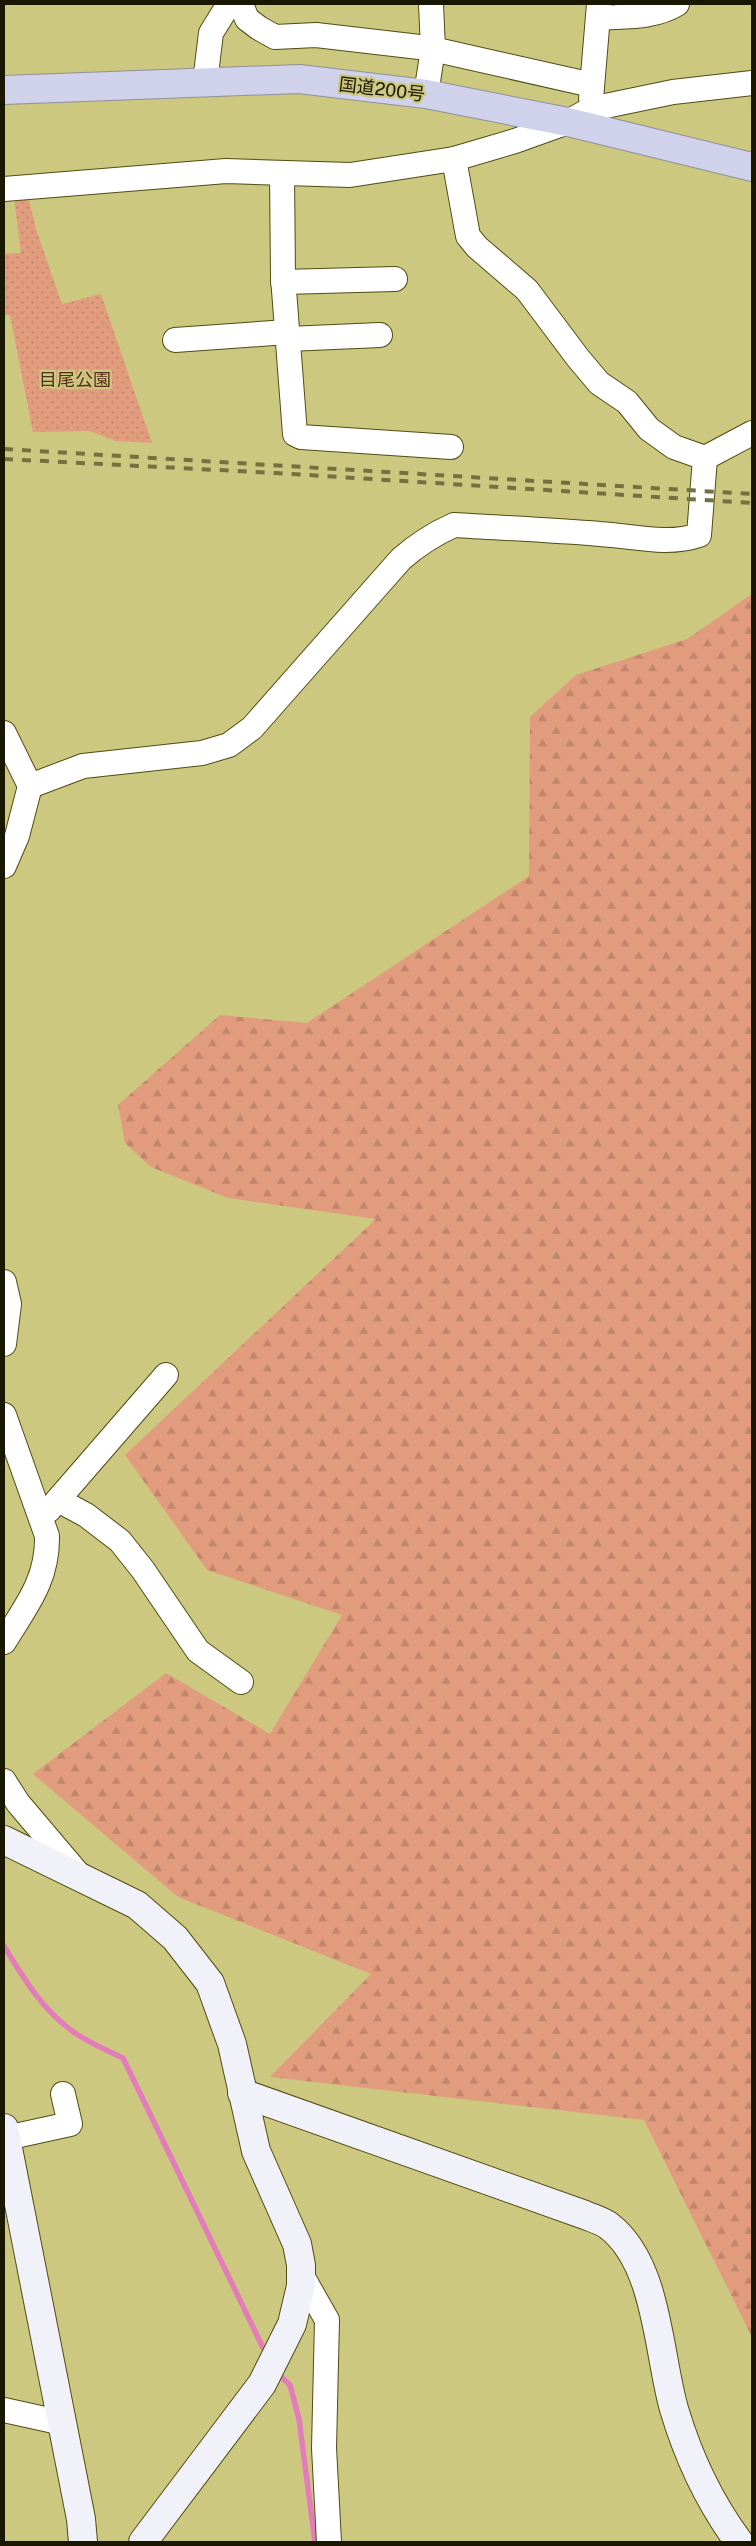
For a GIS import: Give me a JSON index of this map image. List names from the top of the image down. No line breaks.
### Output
{"streets":{"highway":["国道200号"]},"parks":["目尾公園"]}
